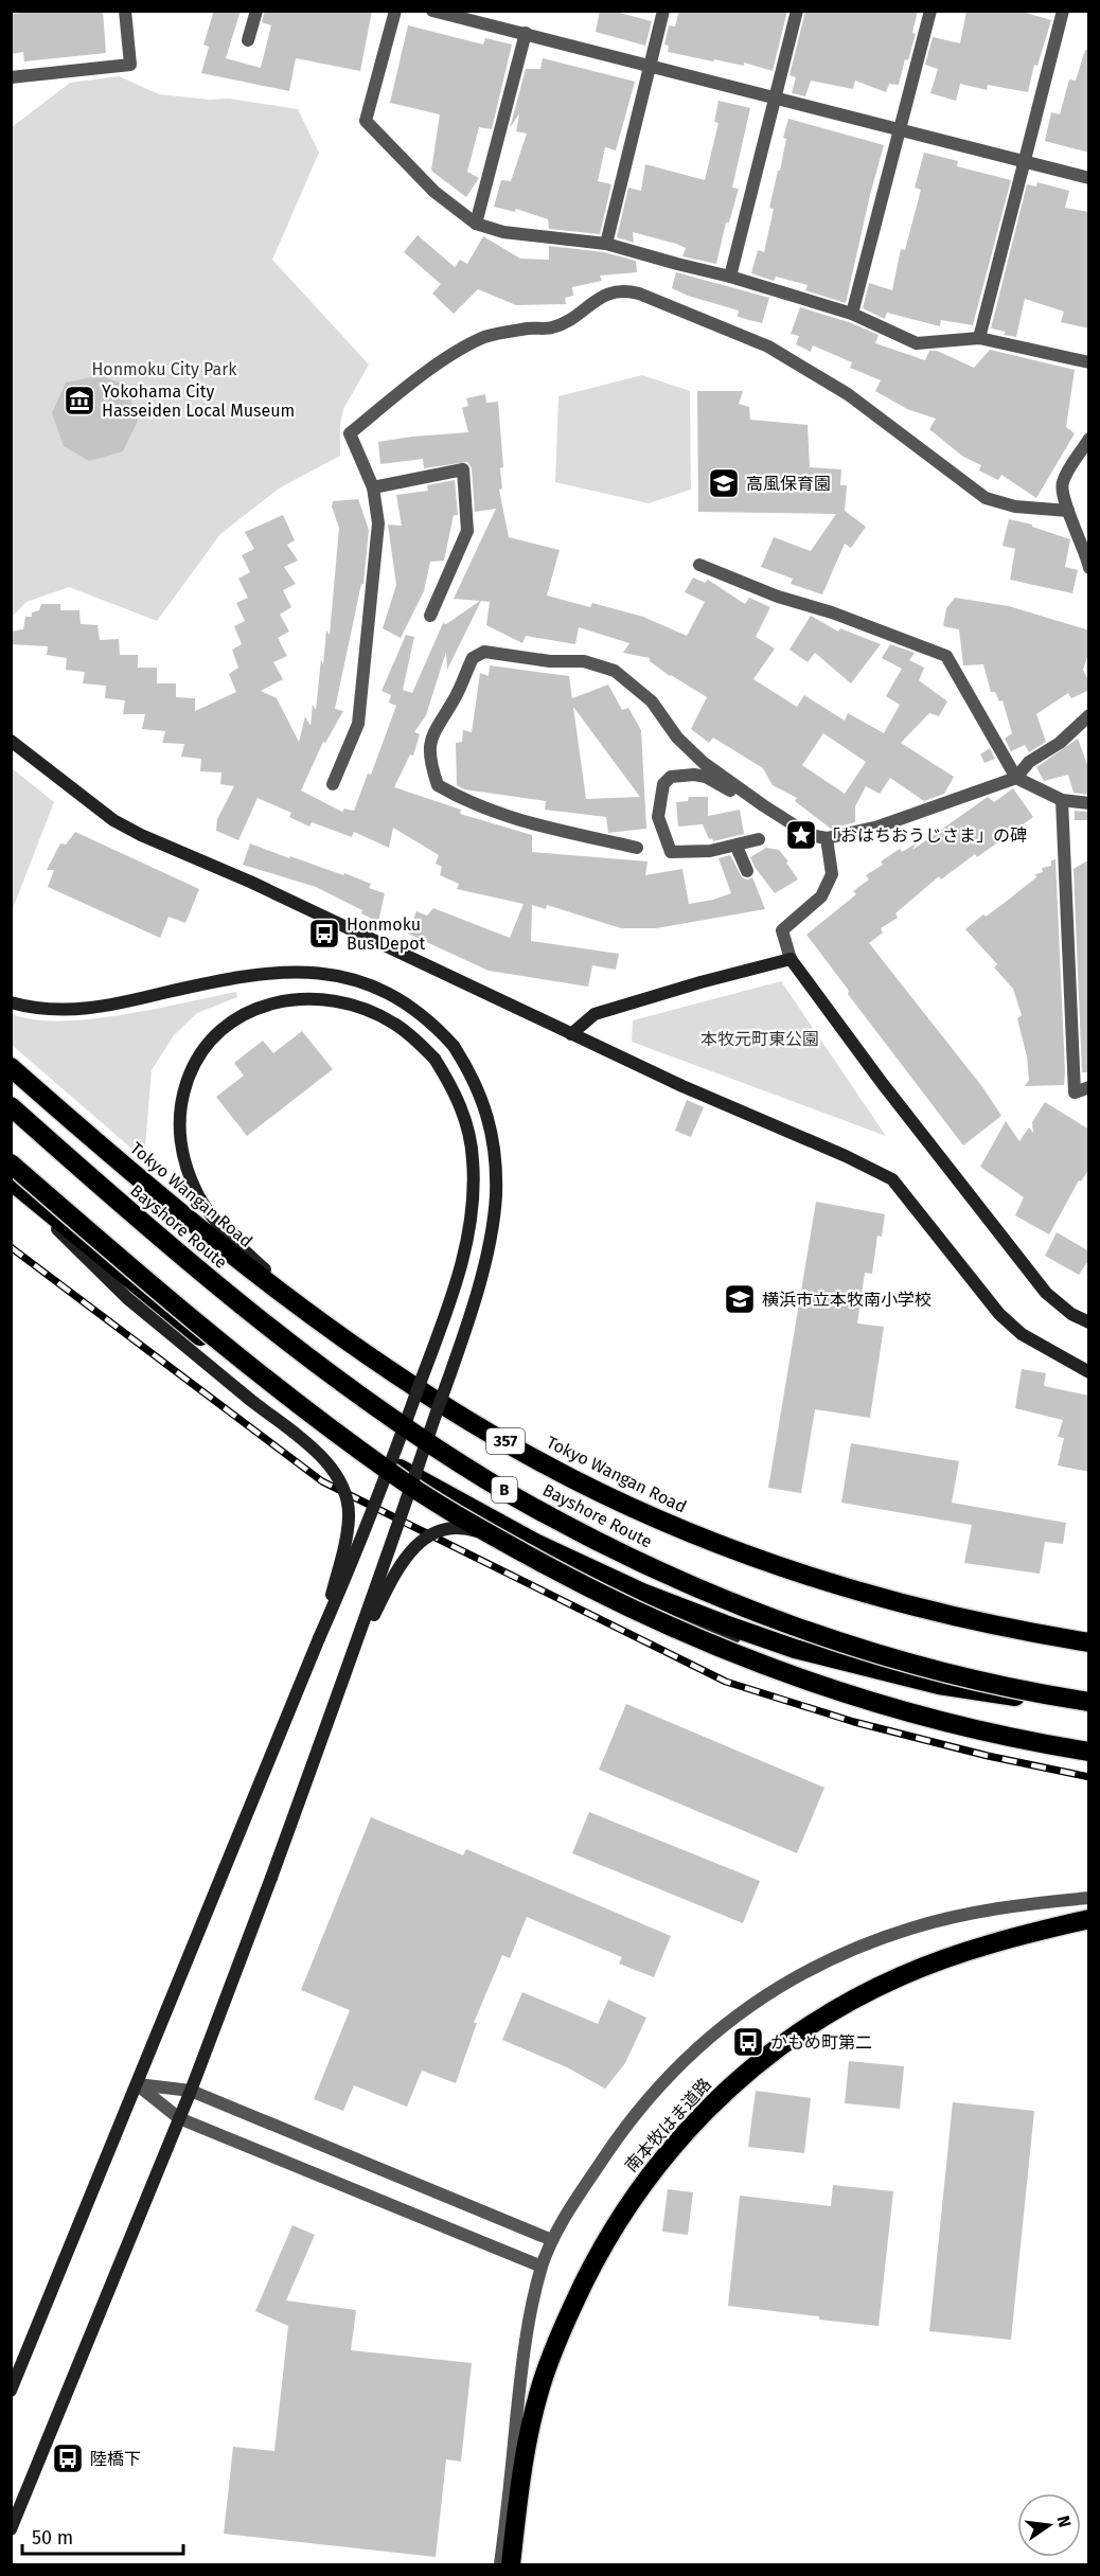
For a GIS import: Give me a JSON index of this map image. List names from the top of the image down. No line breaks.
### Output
{"streets":{"highway":["Tokyo Wangan Road","Bayshore Route","357","B","南本牧はま道路"]},"parks":["Honmoku City Park","本牧元町東公園"],"places":{"museum":["Yokohama City Hasseiden Local Museum"],"school or university":["高風保育園","横浜市立本牧南小学校"],"place":["「おはちおうじさま」の碑"],"bus stop":["Honmoku Bus Depot","かもめ町第二","陸橋下"]},"scale_bar":"50 m","north":"right"}
